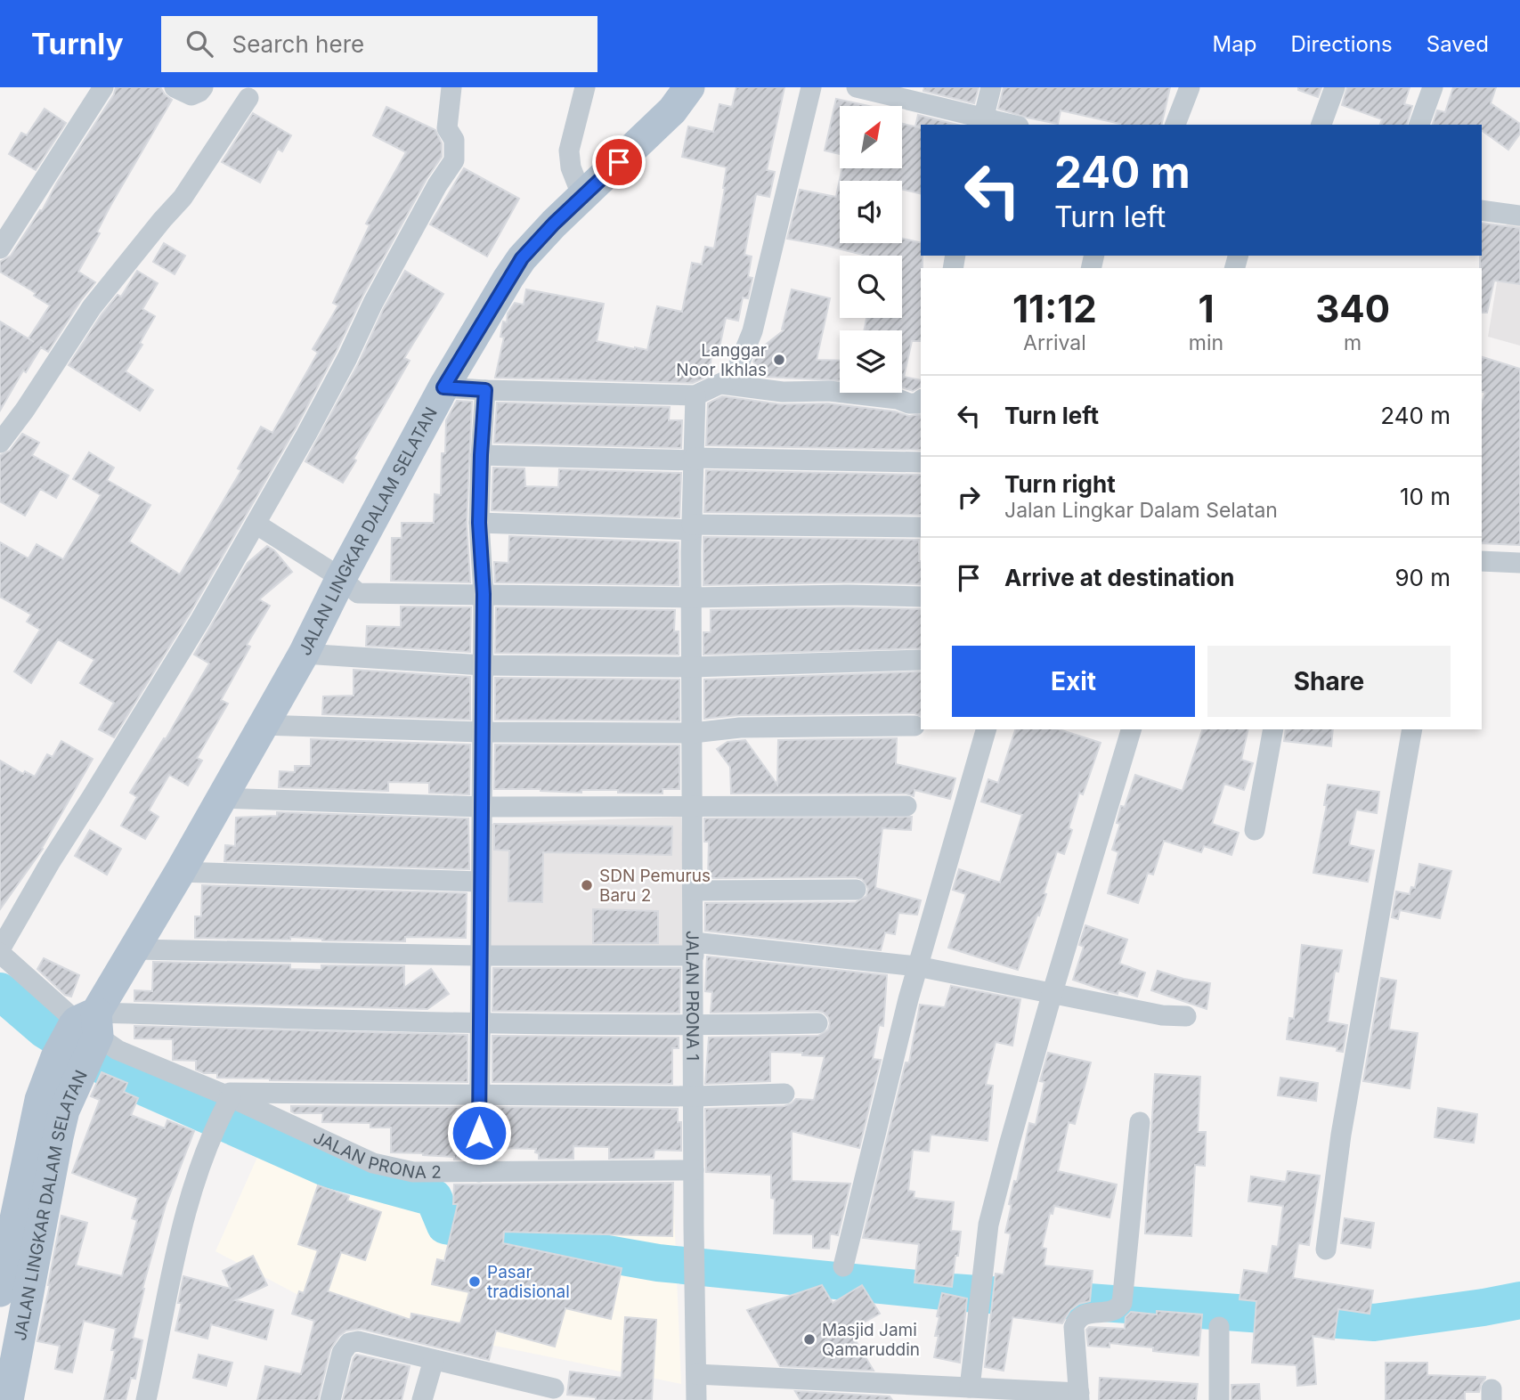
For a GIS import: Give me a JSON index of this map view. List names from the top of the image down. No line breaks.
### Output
{"streets":{"main road":["JALAN LINGKAR DALAM SELATAN"],"street":["JALAN PRONA 1","JALAN PRONA 2"]},"crossings":[["JALAN LINGKAR DALAM SELATAN","JALAN PRONA 2"],["JALAN PRONA 1","JALAN PRONA 2"]],"places":["Langgar Noor Ikhlas","SDN Pemurus Baru 2","Pasar tradisional","Masjid Jami Qamaruddin"],"north":"top right","page":{"header":"Turnly","search":"Search here","nav":["Map","Directions","Saved"],"turn":["240 m","Turn left"],"eta":["11:12","Arrival","1","min","340","m"],"list":[{"name":"Turn left","value":"240 m"},{"name":"Turn right","note":"Jalan Lingkar Dalam Selatan","value":"10 m"},{"name":"Arrive at destination","value":"90 m"}],"buttons":["Exit","Share"]}}
